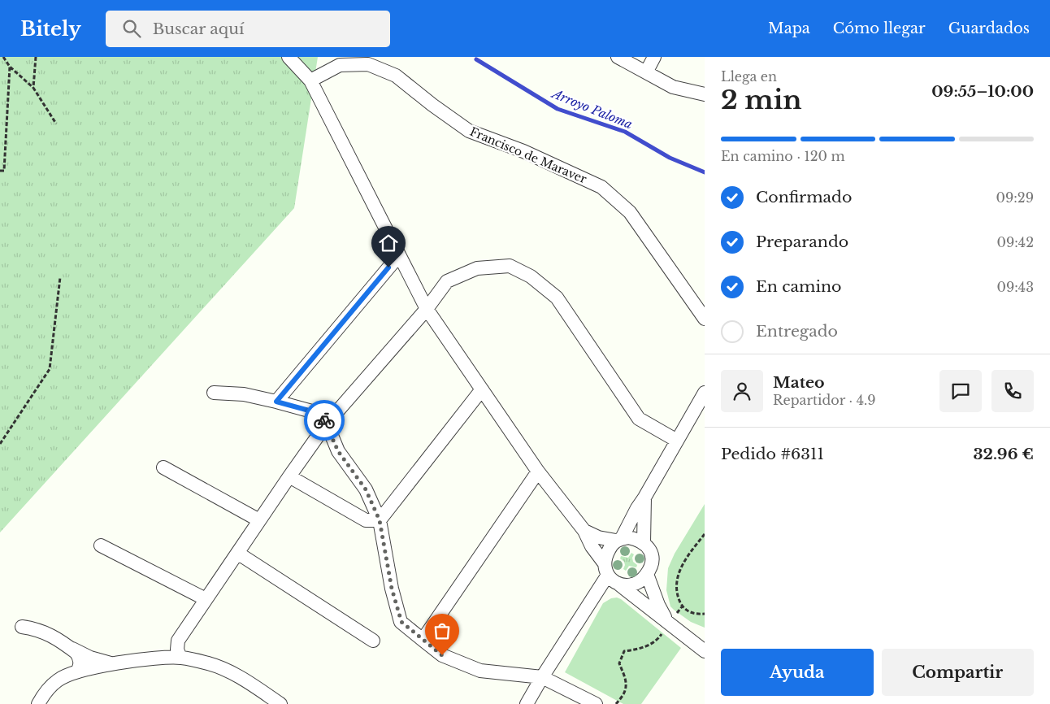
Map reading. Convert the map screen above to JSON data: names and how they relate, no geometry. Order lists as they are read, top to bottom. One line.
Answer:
{"streets":{"street":["Francisco de Maraver"]},"water":["Arroyo Paloma"],"page":{"header":"Bitely","search":"Buscar aquí","nav":["Mapa","Cómo llegar","Guardados"],"heading":["2 min","Llega en","09:55–10:00"],"panel":["Mateo","Repartidor · 4.9","Pedido #6311","32.96 €"],"bar":"En camino · 120 m","list":[["Confirmado","09:29"],["Preparando","09:42"],["En camino","09:43"],"Entregado"],"buttons":["Ayuda","Compartir"]}}
